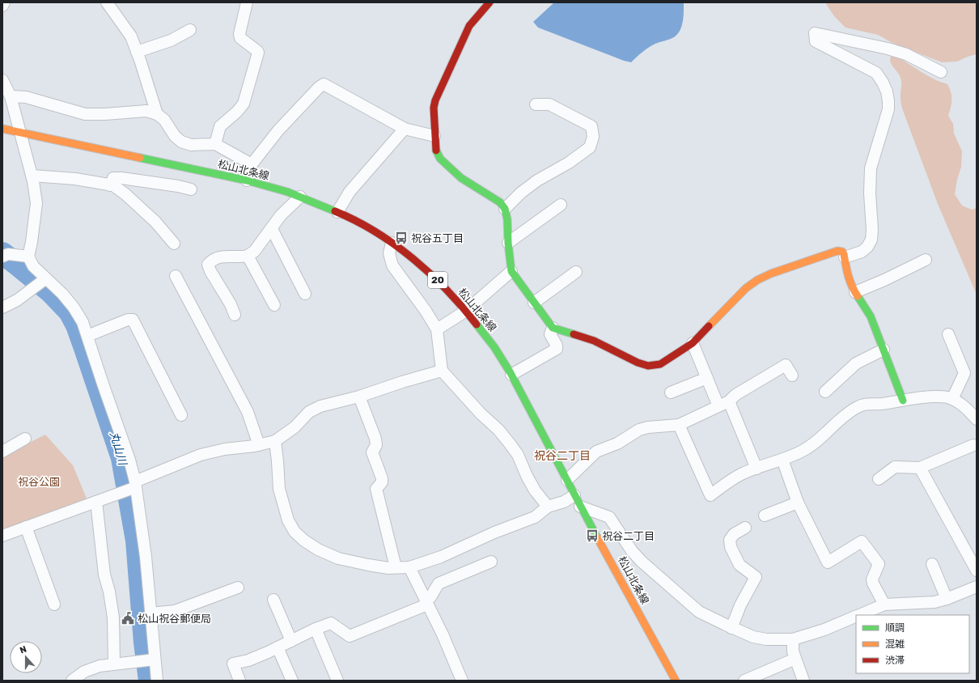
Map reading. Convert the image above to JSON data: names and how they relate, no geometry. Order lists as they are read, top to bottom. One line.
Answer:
{"streets":{"main road":["松山北条線","20"]},"districts":["祝谷二丁目"],"water":["丸山川"],"parks":["祝谷公園"],"places":{"bus stop":["祝谷五丁目","祝谷二丁目"],"public building":["松山祝谷郵便局"]},"legend":["順調","混雑","渋滞"],"north":"top"}
